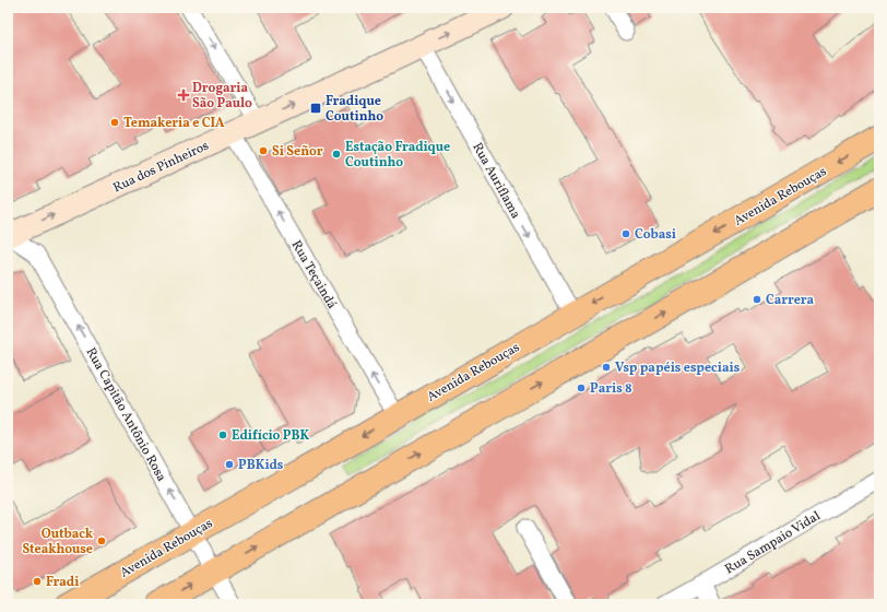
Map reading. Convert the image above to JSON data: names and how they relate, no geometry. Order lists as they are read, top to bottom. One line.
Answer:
{"streets":{"main road":["Rua dos Pinheiros","Avenida Rebouças"],"street":["Rua Auriflama","Rua Teçaindá","Rua Capitão Antônio Rosa","Rua Sampaio Vidal"]},"crossings":[["Rua dos Pinheiros","Rua Auriflama"],["Rua dos Pinheiros","Rua Teçaindá"],["Rua dos Pinheiros","Rua Capitão Antônio Rosa"],["Rua Auriflama","Avenida Rebouças"],["Avenida Rebouças","Rua Teçaindá"],["Avenida Rebouças","Rua Capitão Antônio Rosa"]],"one_way":["Rua dos Pinheiros","Rua Auriflama","Rua Teçaindá","Rua Capitão Antônio Rosa"],"places":{"health":["Drogaria São Paulo"],"transit":["Fradique Coutinho"],"other":["Temakeria e CIA","Si Señor","Estação Fradique Coutinho","Cobasi","Carrera","Vsp papéis especiais","Paris 8","Edifício PBK","PBKids","Outback Steakhouse","Fradi"]}}
